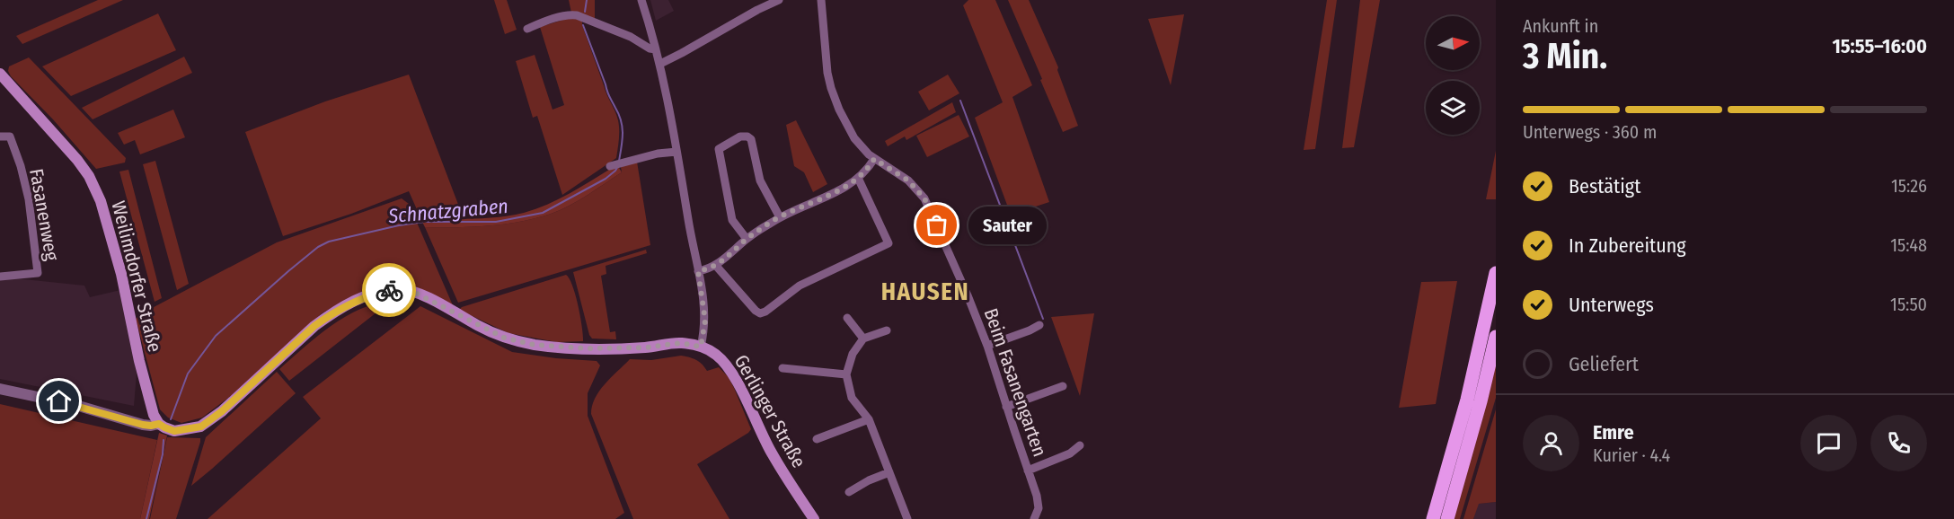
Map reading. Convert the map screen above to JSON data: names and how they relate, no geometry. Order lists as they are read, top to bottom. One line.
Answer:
{"streets":{"main road":["Weilimdorfer Straße","Gerlinger Straße"],"street":["Fasanenweg","Beim Fasanengarten"]},"crossings":[["Weilimdorfer Straße","Gerlinger Straße"]],"districts":["HAUSEN"],"water":["Schnatzgraben"],"places":["Sauter"],"north":"right","page":{"heading":["3 Min.","Ankunft in","15:55–16:00"],"panel":["Emre","Kurier · 4.4"],"bar":"Unterwegs · 360 m","list":[["Bestätigt","15:26"],["In Zubereitung","15:48"],["Unterwegs","15:50"],"Geliefert"],"bubble":"Sauter"}}
